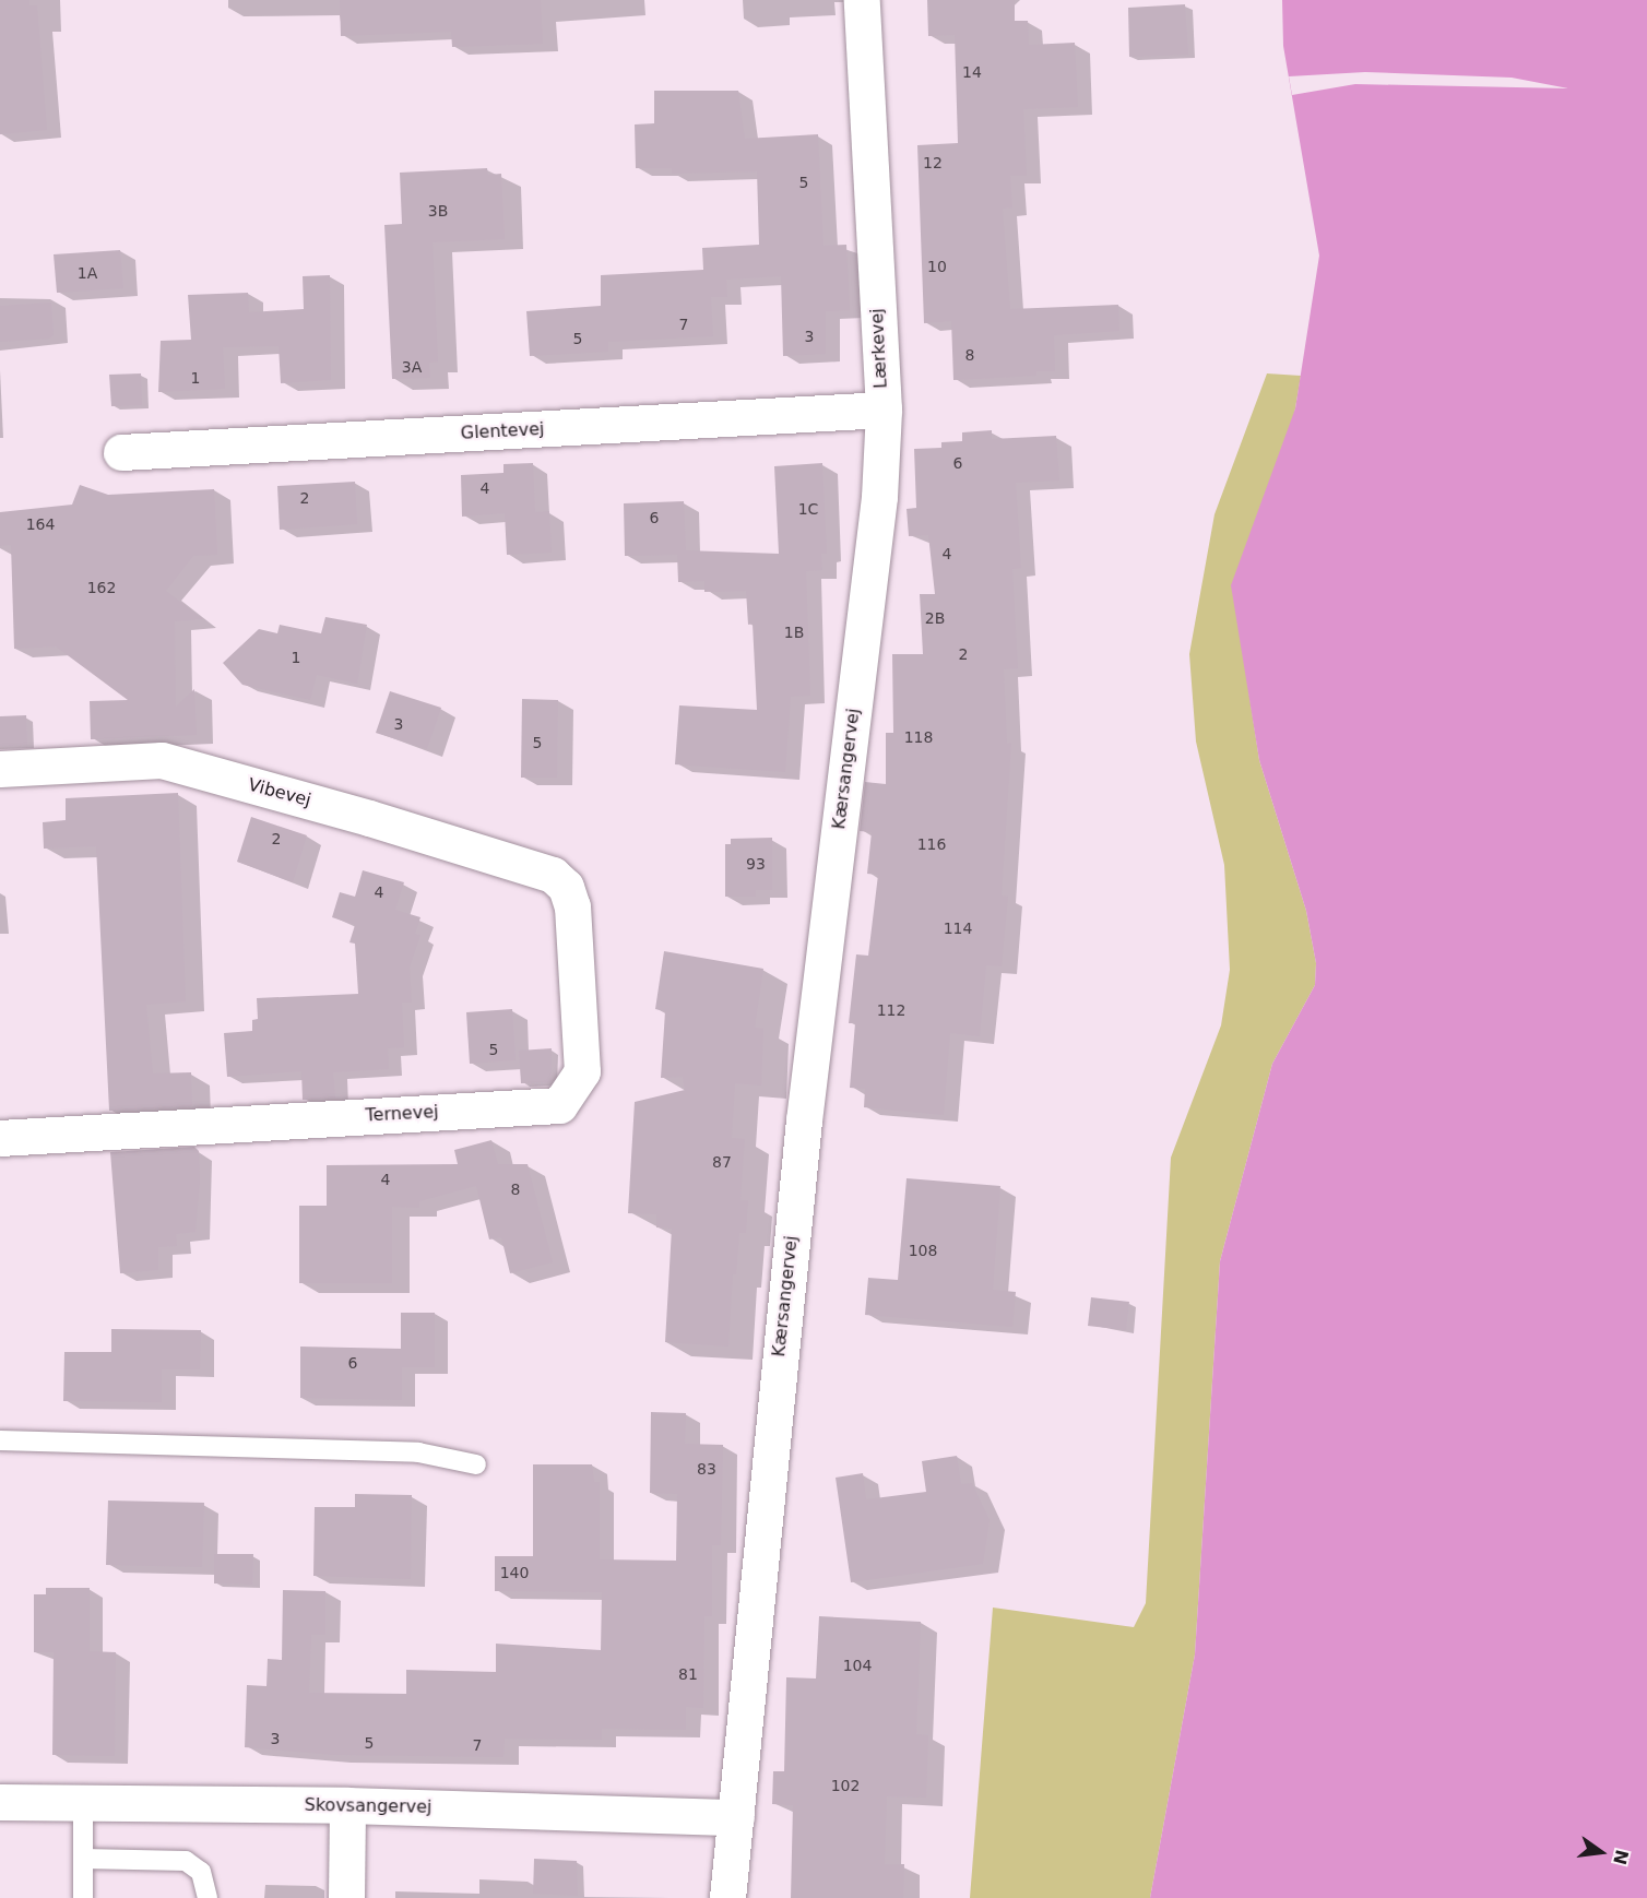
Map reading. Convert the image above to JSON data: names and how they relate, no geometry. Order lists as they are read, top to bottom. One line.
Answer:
{"streets":{"street":["Lærkevej","Glentevej","Kærsangervej","Vibevej","Ternevej","Skovsangervej"]},"crossings":[["Lærkevej","Glentevej"],["Lærkevej","Kærsangervej"],["Kærsangervej","Skovsangervej"],["Vibevej","Ternevej"]],"house_numbers":["14","12","5","3B","10","1A","7","3","5","8","3A","1","6","4","2","1C","6","164","4","162","2B","1B","2","1","3","118","5","2","116","93","4","114","112","5","87","4","8","108","6","83","140","104","81","3","5","7","102"],"north":"right"}
